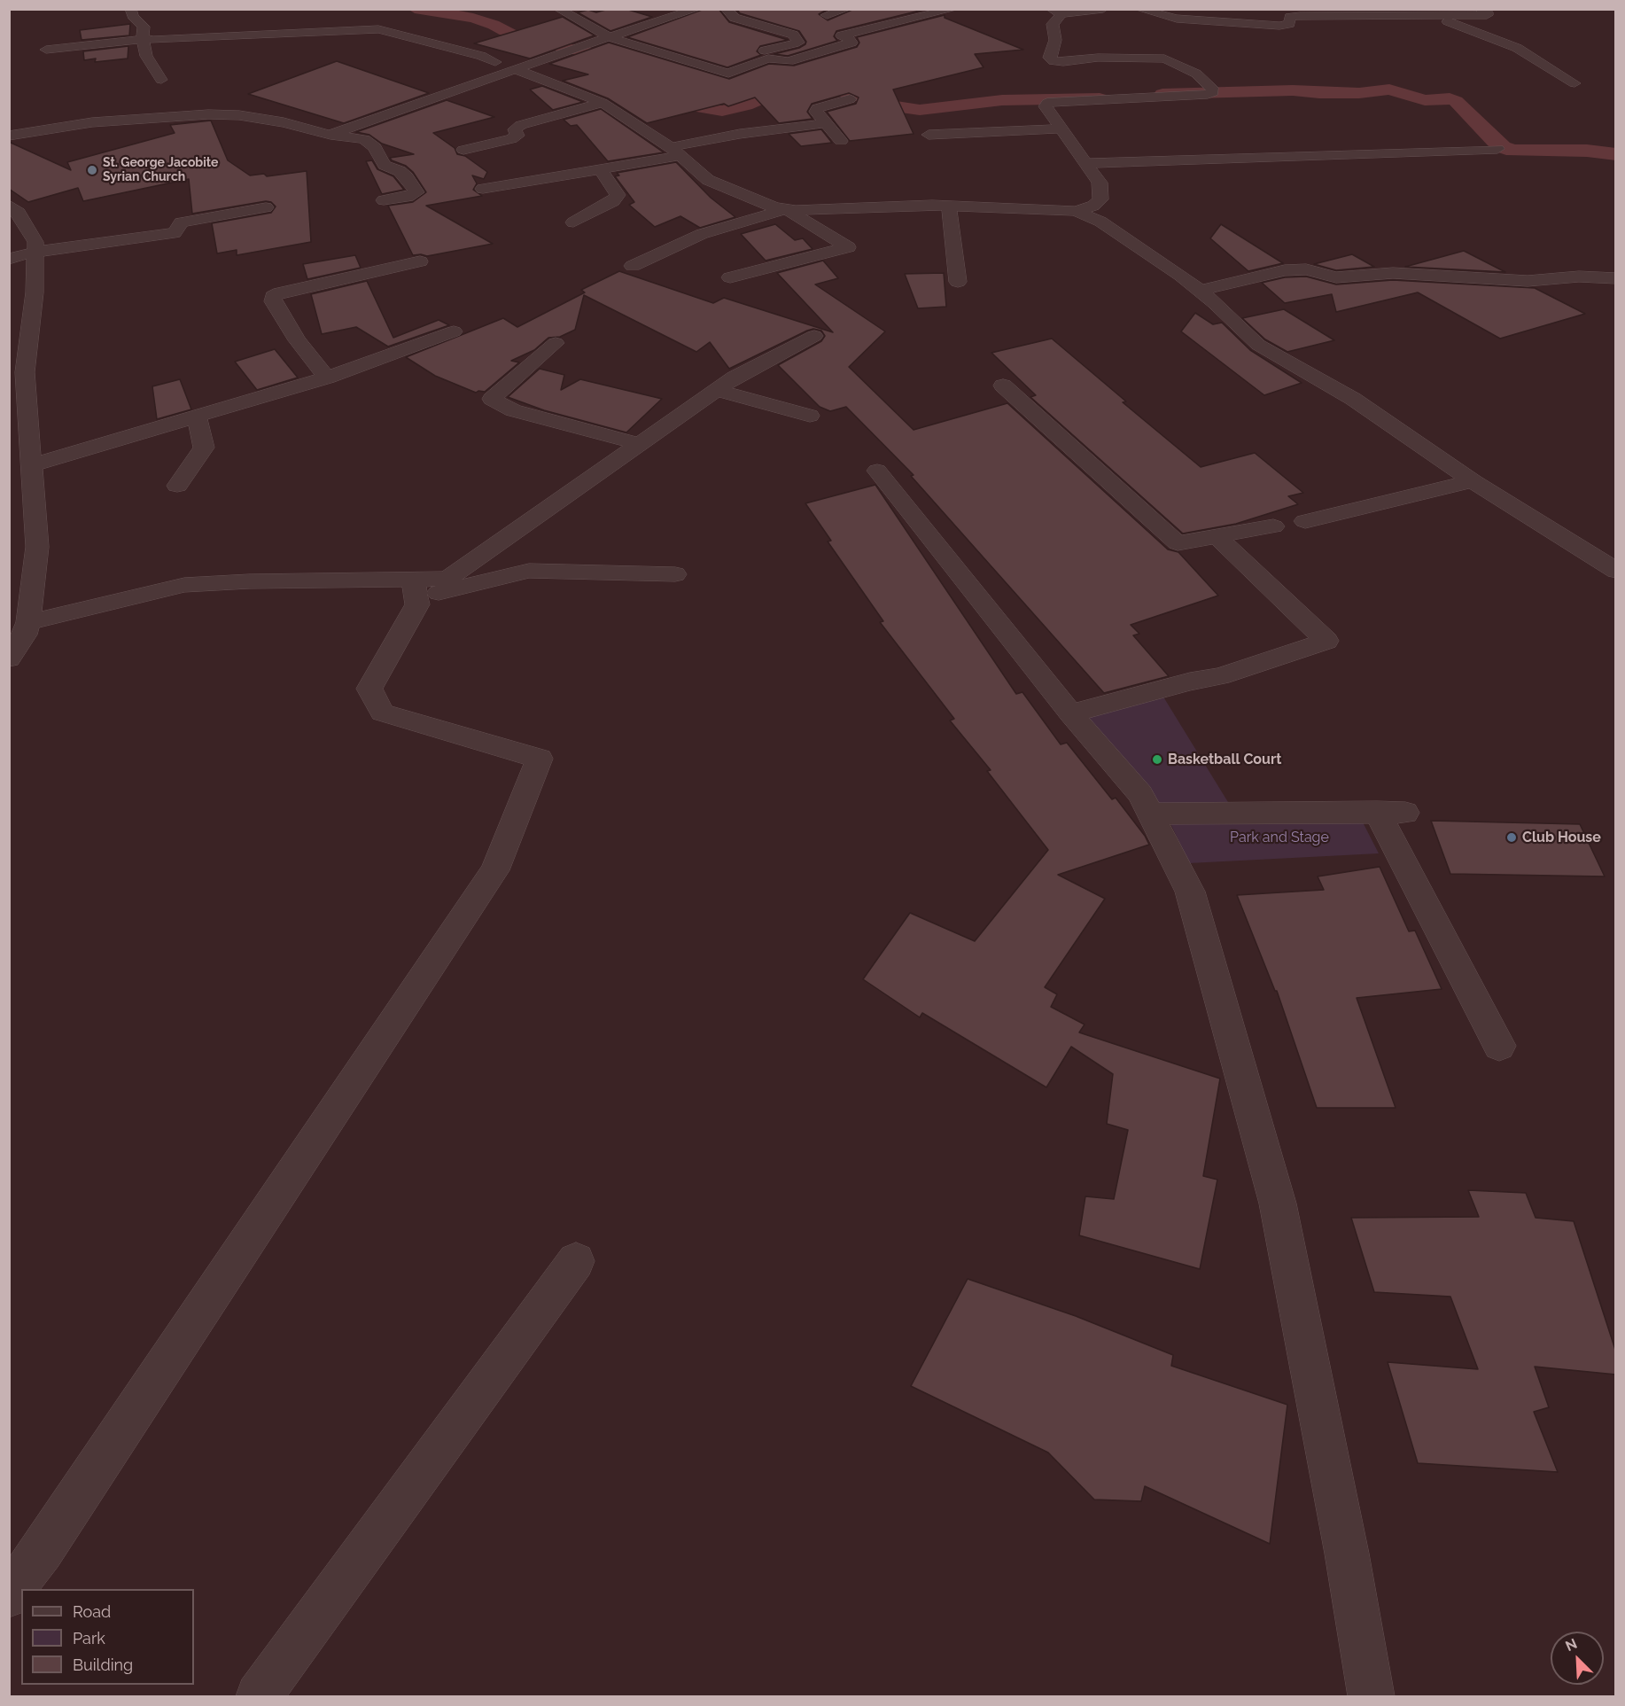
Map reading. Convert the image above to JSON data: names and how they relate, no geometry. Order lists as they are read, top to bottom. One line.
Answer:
{"parks":["Park and Stage"],"places":["St. George Jacobite Syrian Church","Basketball Court","Club House"],"legend":["Road","Park","Building"],"north":"top left"}
